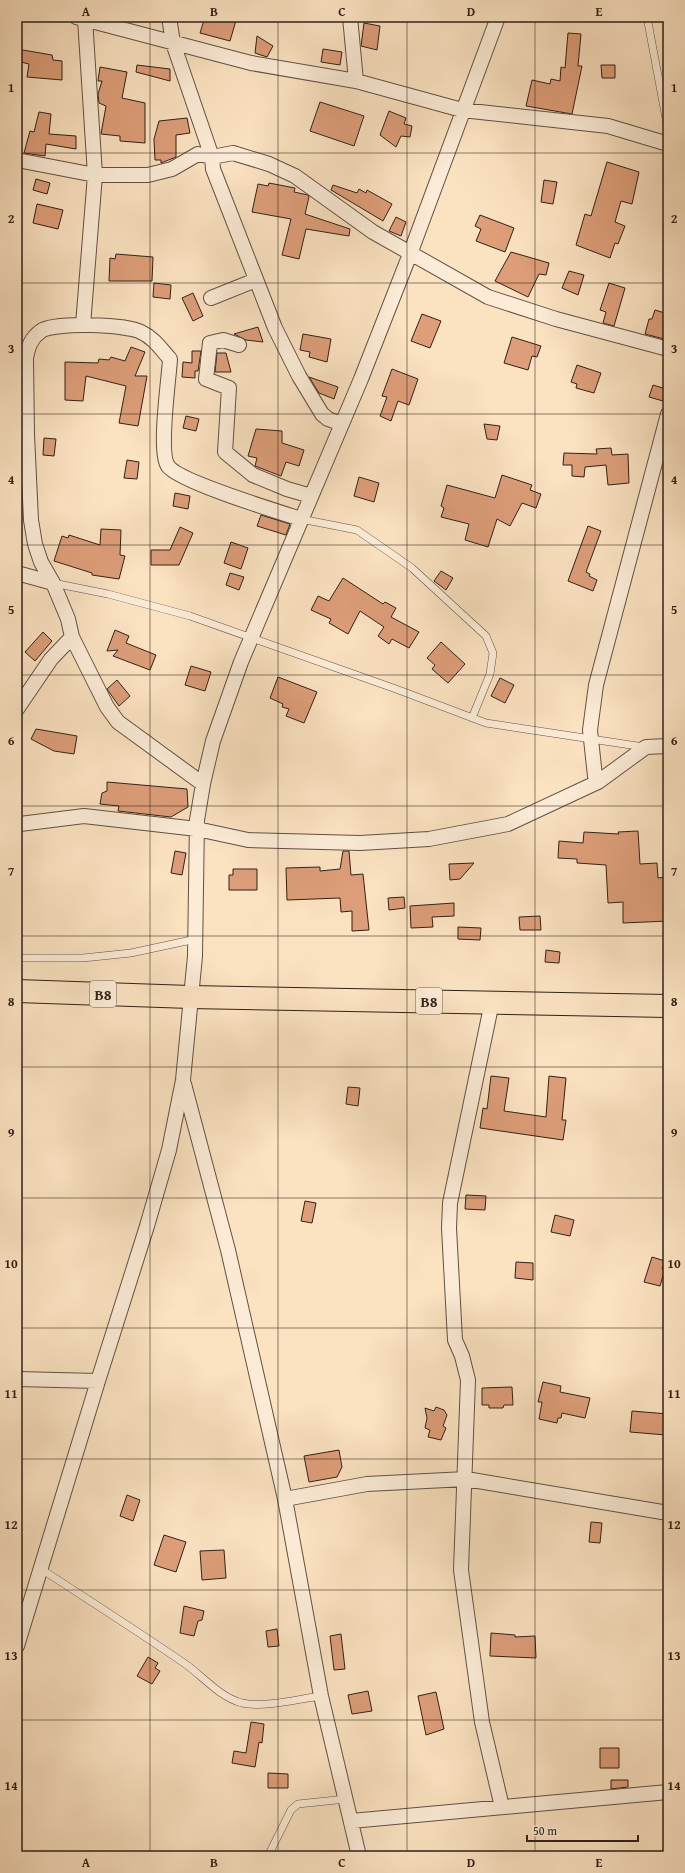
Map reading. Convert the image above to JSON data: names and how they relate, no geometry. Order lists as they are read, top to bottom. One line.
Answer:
{"streets":{"highway":["B8"]},"scale_bar":"50 m","grid":{"columns":["A","B","C","D","E"],"rows":["1","2","3","4","5","6","7","8","9","10","11","12","13","14"]}}
